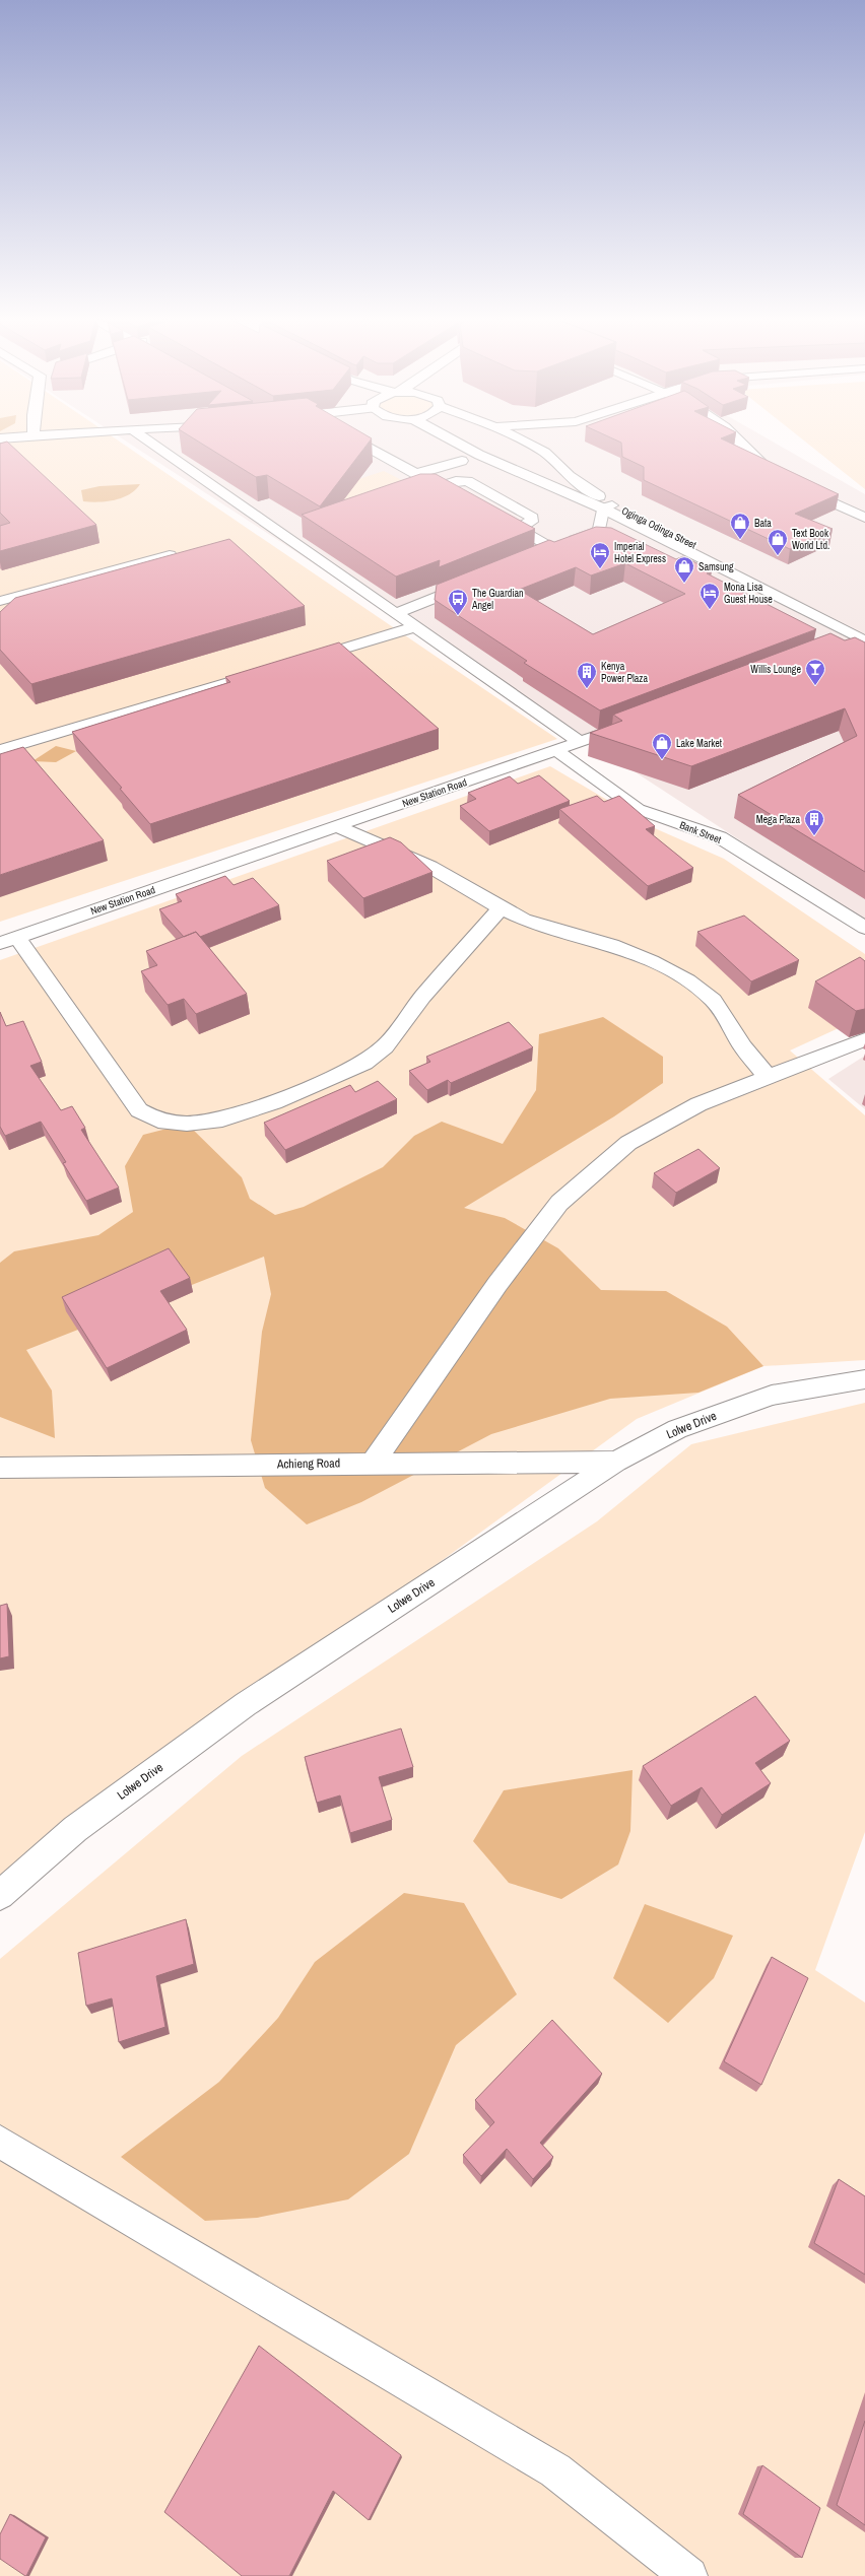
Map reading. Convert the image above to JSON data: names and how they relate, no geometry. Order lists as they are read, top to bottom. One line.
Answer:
{"streets":{"street":["Oginga Odinga Street","New Station Road","Bank Street","Lolwe Drive","Achieng Road"]},"crossings":[["New Station Road","Bank Street"],["Lolwe Drive","Achieng Road"]],"places":{"shop":["Bata","Text Book World Ltd.","Samsung","Lake Market"],"hotel":["Imperial Hotel Express","Mona Lisa Guest House"],"bus stop":["The Guardian Angel"],"bar":["Willis Lounge"],"building":["Kenya Power Plaza","Mega Plaza"]}}
